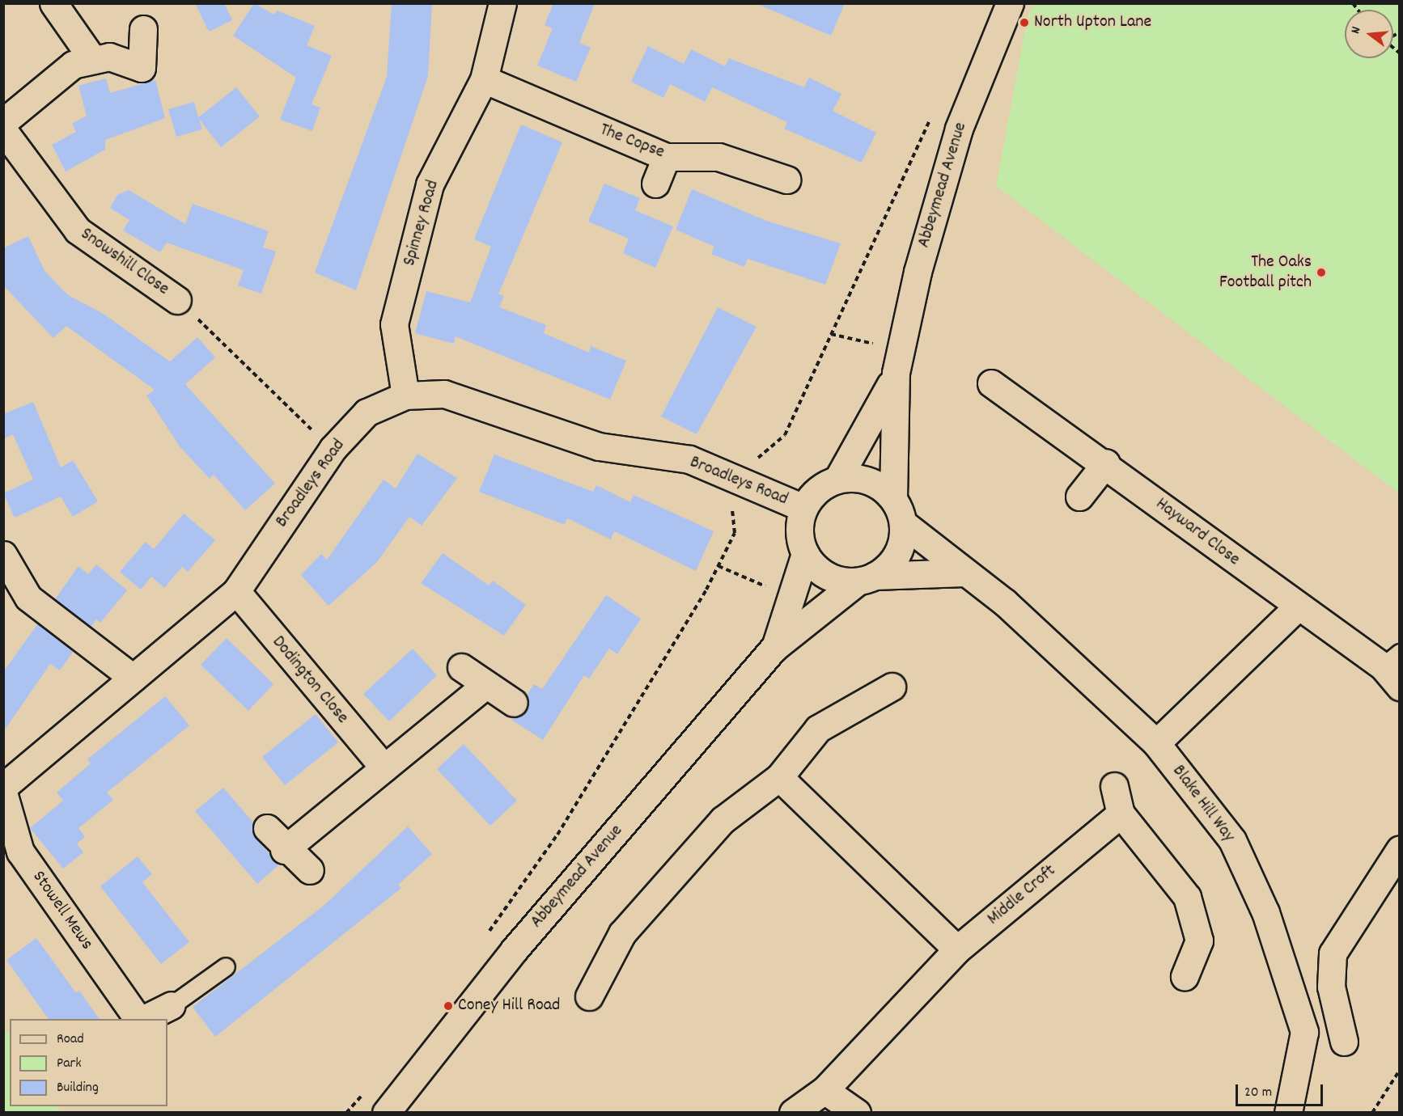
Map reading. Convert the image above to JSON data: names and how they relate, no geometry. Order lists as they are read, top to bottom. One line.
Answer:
{"streets":{"street":["The Copse","Abbeymead Avenue","Spinney Road","Snowshill Close","Broadleys Road","Hayward Close","Dodington Close","Blake Hill Way","Middle Croft","Stowell Mews"]},"crossings":[["The Copse","Spinney Road"],["Abbeymead Avenue","Broadleys Road"],["Abbeymead Avenue","Blake Hill Way"],["Spinney Road","Broadleys Road"],["Broadleys Road","Dodington Close"],["Broadleys Road","Blake Hill Way"]],"places":["North Upton Lane","The Oaks Football pitch","Coney Hill Road"],"legend":["Road","Park","Building"],"scale_bar":"20 m","north":"left"}
